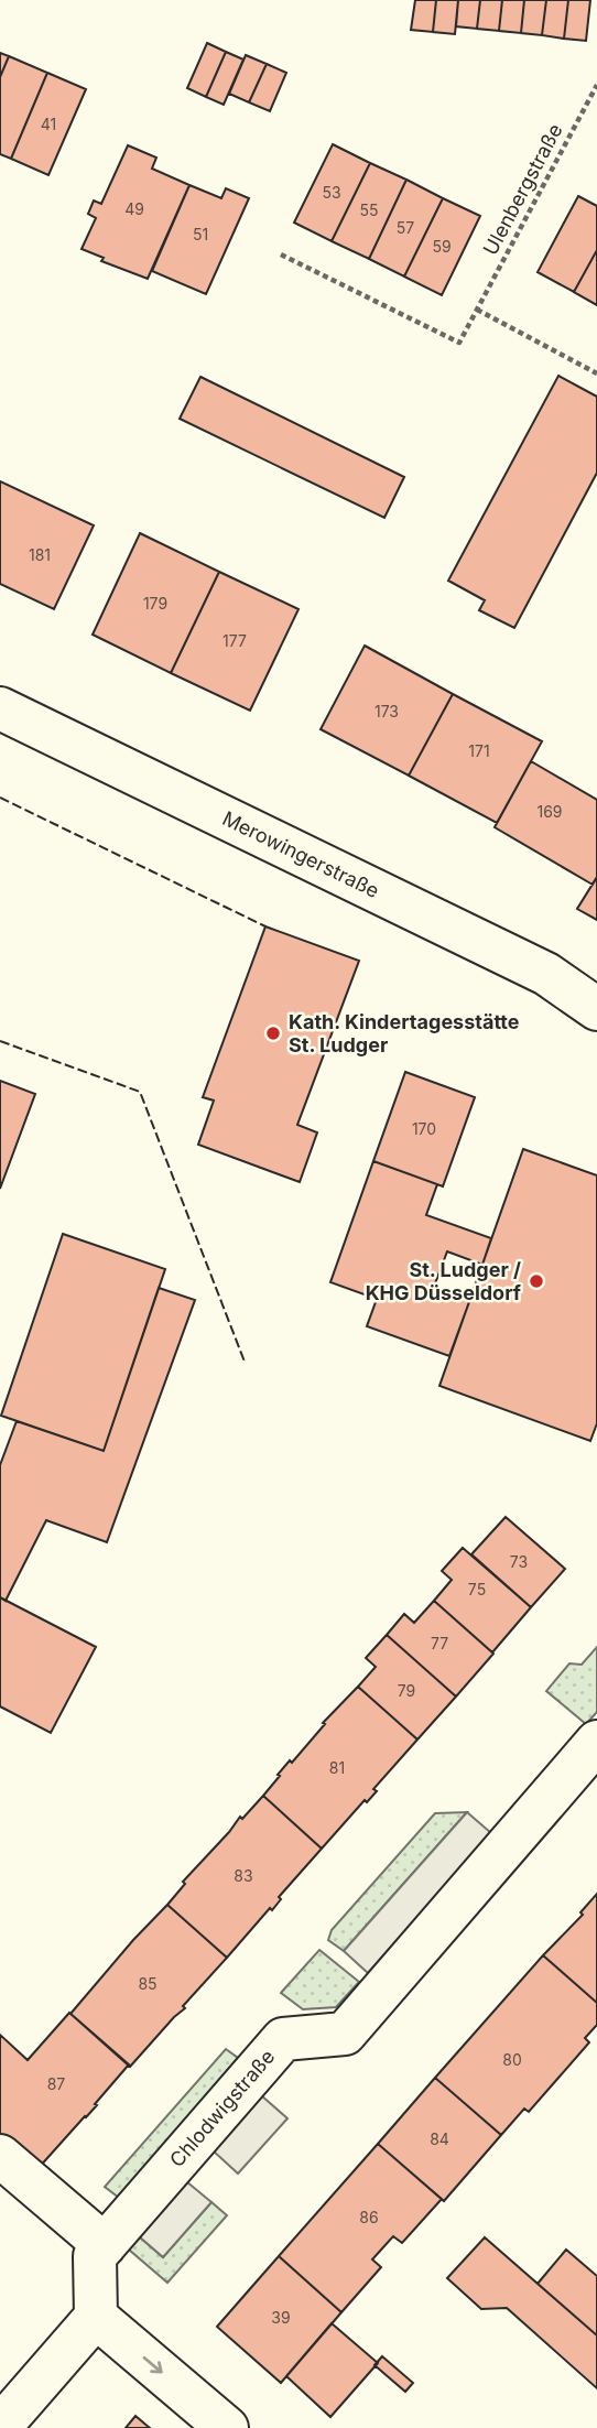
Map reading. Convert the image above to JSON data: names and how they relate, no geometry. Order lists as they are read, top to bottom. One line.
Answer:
{"streets":{"street":["Merowingerstraße","Chlodwigstraße"],"path":["Ulenbergstraße"]},"places":["Kath. Kindertagesstätte St. Ludger","St. Ludger / KHG Düsseldorf"],"house_numbers":["41","53","49","55","57","51","59","181","179","177","173","171","169","170","73","75","77","79","81","83","85","80","87","84","86","39"]}
